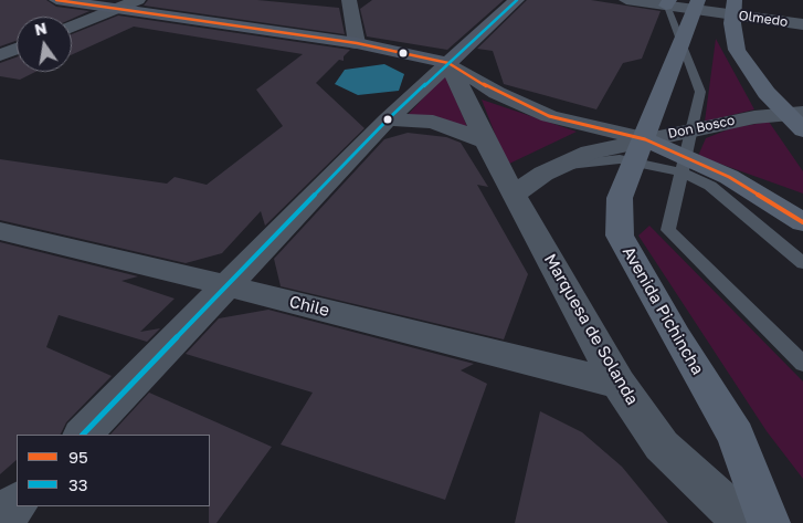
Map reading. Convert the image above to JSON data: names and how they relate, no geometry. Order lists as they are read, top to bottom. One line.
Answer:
{"streets":{"main road":["Avenida Pichincha"],"street":["Olmedo","Don Bosco","Chile","Marquesa de Solanda"]},"crossings":[["Don Bosco","Marquesa de Solanda"],["Chile","Marquesa de Solanda"]],"lines":["transit line 95","transit line 33"],"legend":["95","33"],"north":"top"}
